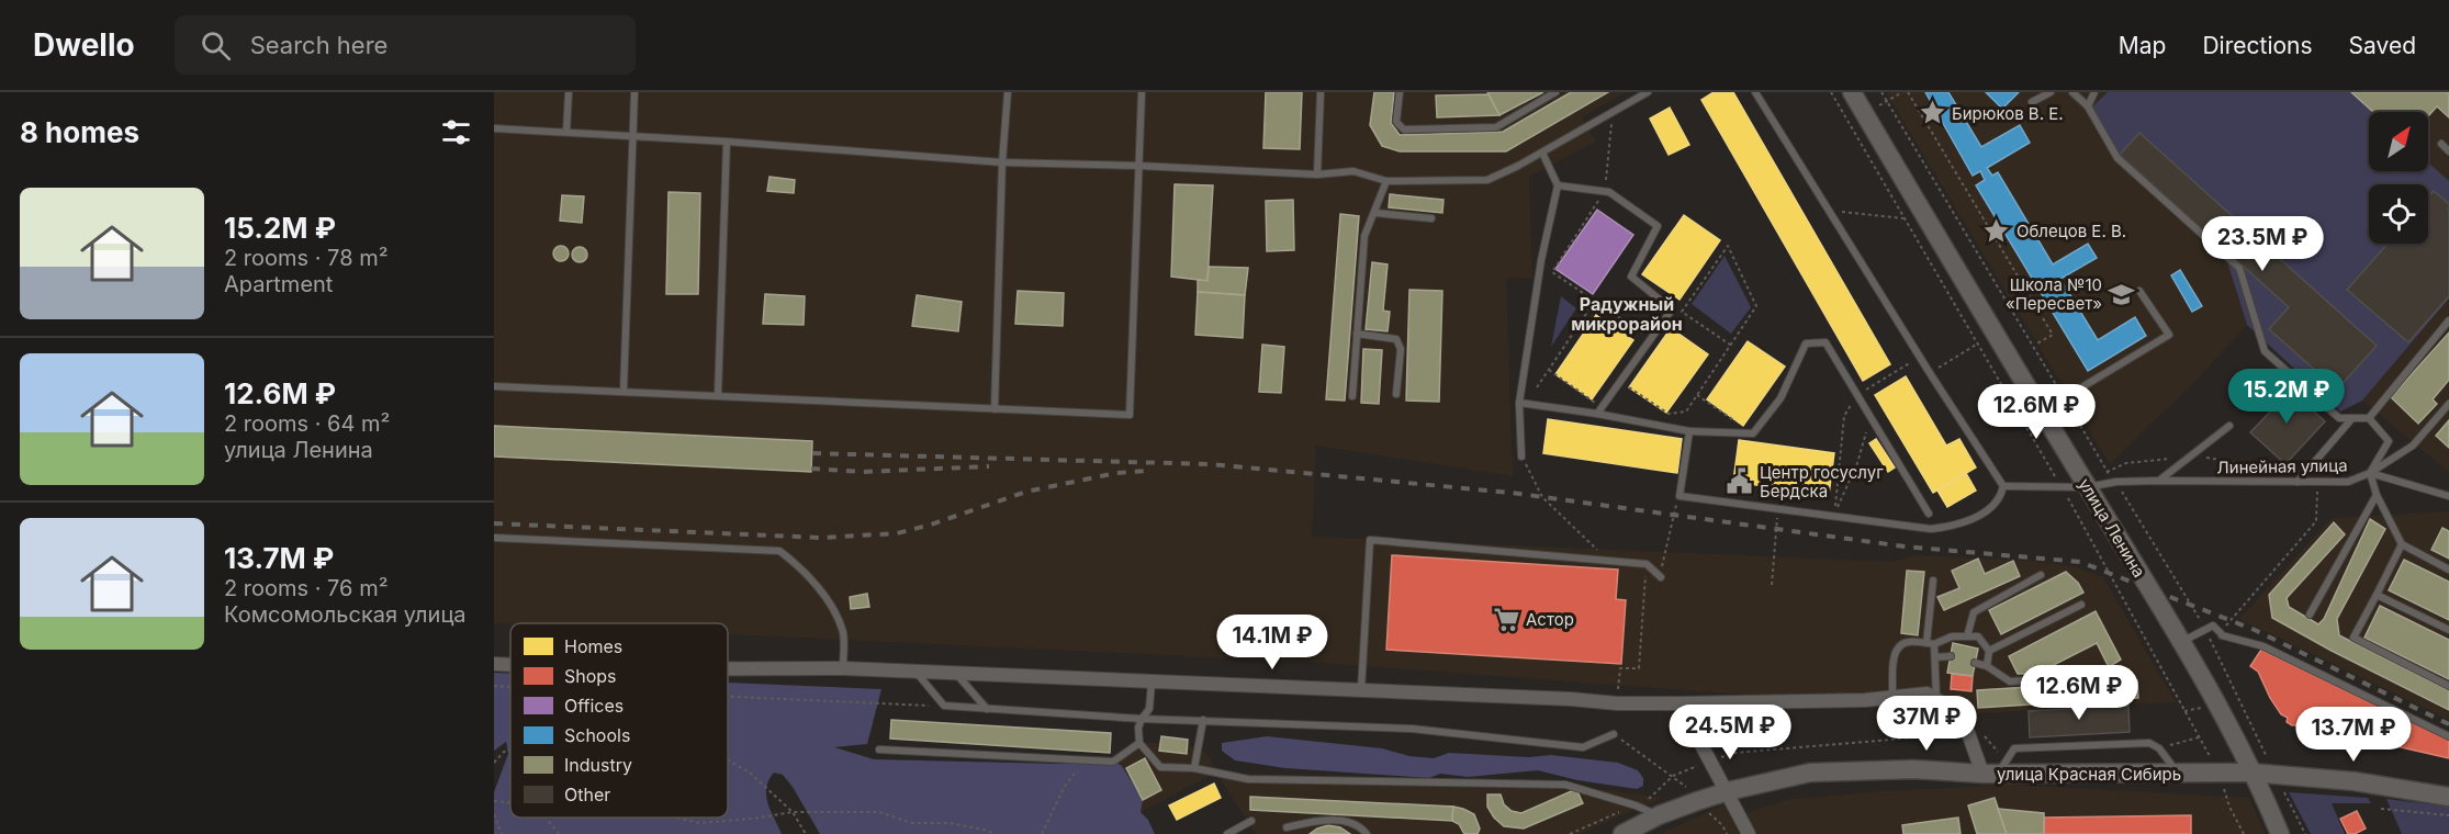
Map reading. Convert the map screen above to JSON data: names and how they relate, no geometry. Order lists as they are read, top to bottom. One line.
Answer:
{"streets":{"street":["улица Ленина","улица Красная Сибирь"],"lane":["Линейная улица"]},"crossings":[["Линейная улица","улица Ленина"],["улица Ленина","улица Красная Сибирь"]],"districts":["Радужный микрорайон"],"places":{"place":["Бирюков В. Е.","Облецов Е. В."],"school or university":["Школа №10 «Пересвет»"],"public building":["Центр госуслуг Бердска"],"supermarket":["Астор"]},"legend":["Homes","Shops","Offices","Schools","Industry","Other"],"north":"top right","page":{"header":"Dwello","search":"Search here","nav":["Map","Directions","Saved"],"heading":"8 homes","list":[{"name":"15.2M ₽","note":"2 rooms · 78 m² · Apartment"},{"name":"12.6M ₽","note":"2 rooms · 64 m² · улица Ленина"},{"name":"13.7M ₽","note":"2 rooms · 76 m² · Комсомольская улица"}],"price":["23.5M ₽","15.2M ₽","12.6M ₽","14.1M ₽","12.6M ₽","37M ₽","24.5M ₽","13.7M ₽"]}}
